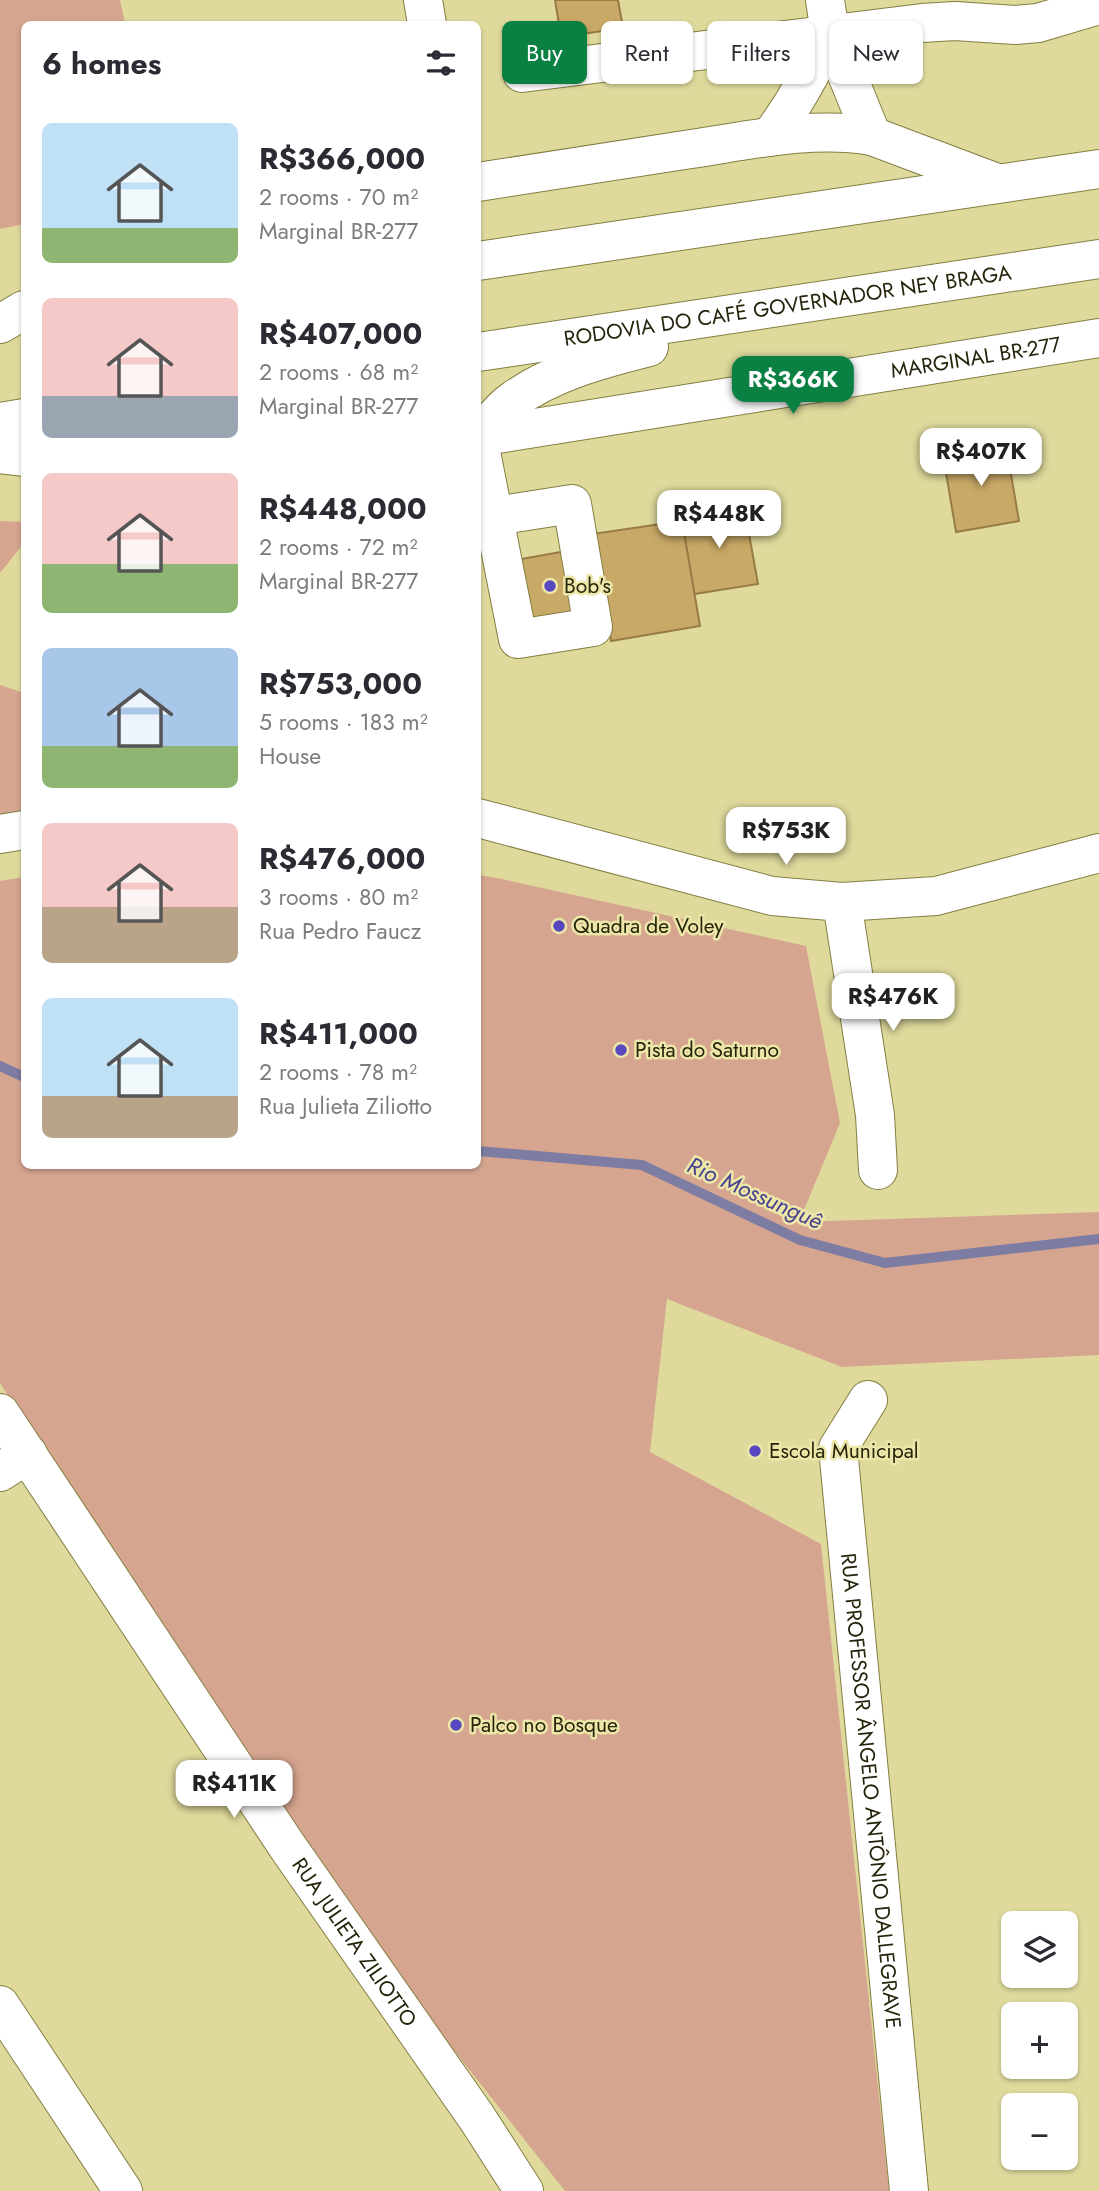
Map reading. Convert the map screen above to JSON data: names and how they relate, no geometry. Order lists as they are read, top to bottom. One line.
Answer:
{"streets":{"main road":["RODOVIA DO CAFÉ GOVERNADOR NEY BRAGA","MARGINAL BR-277","RUA PROFESSOR ÂNGELO ANTÔNIO DALLEGRAVE","RUA JULIETA ZILIOTTO"]},"water":["Rio Mossunguê"],"places":["Bob's","Quadra de Voley","Pista do Saturno","Escola Municipal","Palco no Bosque"],"page":{"chip":["Buy","Rent","Filters","New"],"heading":"6 homes","list":[{"name":"R$366,000","note":"2 rooms · 70 m² · Marginal BR-277"},{"name":"R$407,000","note":"2 rooms · 68 m² · Marginal BR-277"},{"name":"R$448,000","note":"2 rooms · 72 m² · Marginal BR-277"},{"name":"R$753,000","note":"5 rooms · 183 m² · House"},{"name":"R$476,000","note":"3 rooms · 80 m² · Rua Pedro Faucz"},{"name":"R$411,000","note":"2 rooms · 78 m² · Rua Julieta Ziliotto"}],"price":["R$366K","R$407K","R$448K","R$753K","R$476K","R$411K"],"map_buttons":["+","−"]}}
